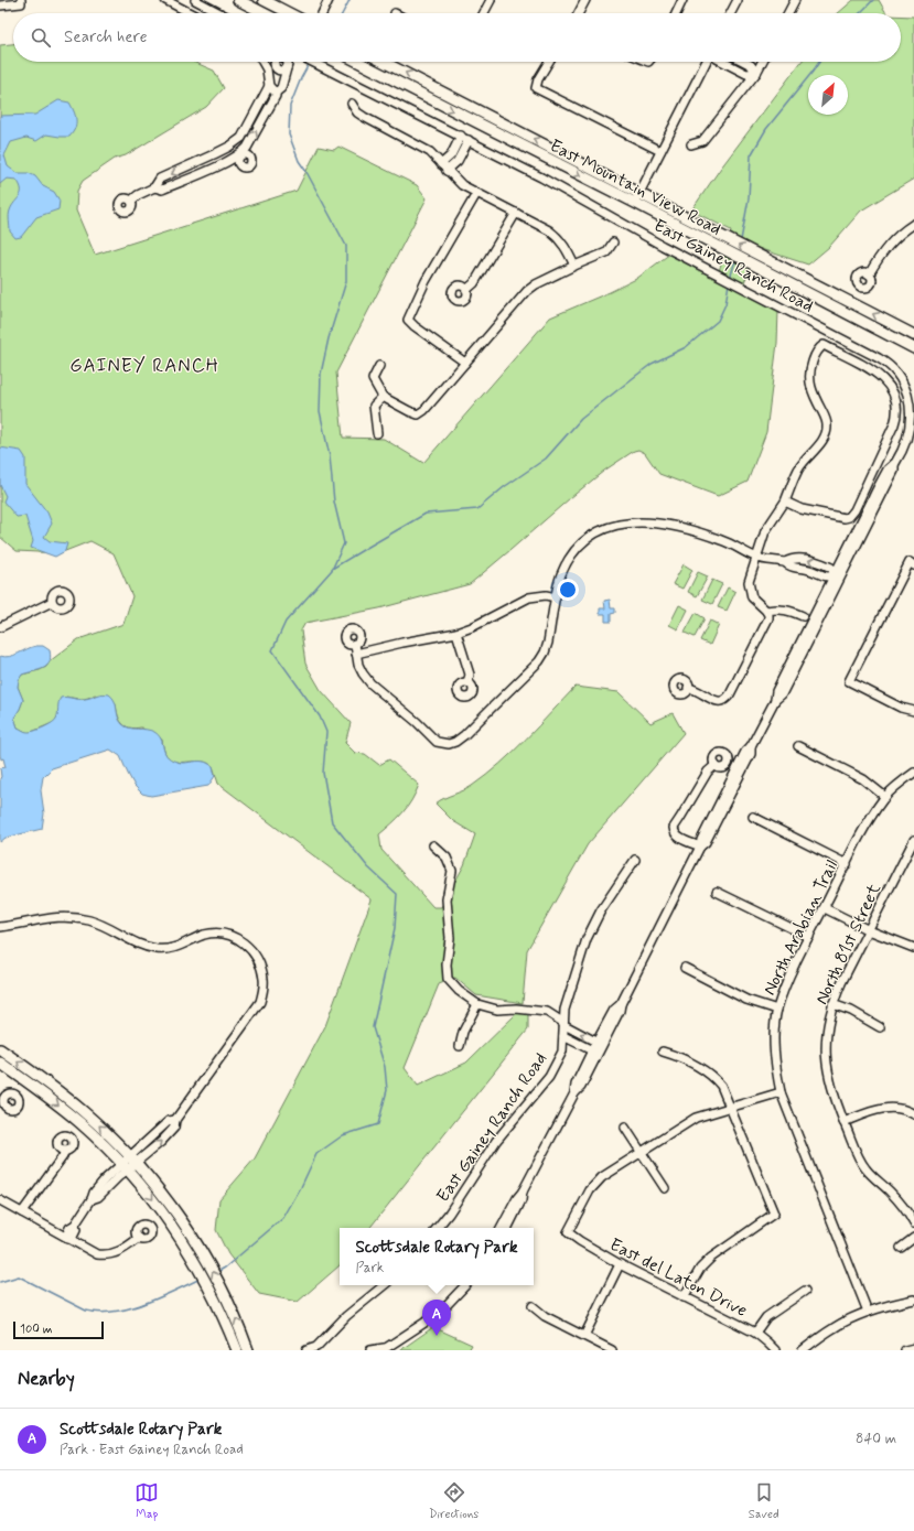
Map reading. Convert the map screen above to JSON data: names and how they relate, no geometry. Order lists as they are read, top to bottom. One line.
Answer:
{"streets":{"main road":["East Mountain View Road"],"street":["East Gainey Ranch Road","North Arabian Trail","North 81st Street","East del Laton Drive"]},"districts":["GAINEY RANCH"],"scale_bar":"100 m","north":"top right","page":{"search":"Search here","popup":["Scottsdale Rotary Park","Park"],"pins":"A","scale":"100 m","heading":"Nearby","list":[{"mark":"A","name":"Scottsdale Rotary Park","note":"Park · East Gainey Ranch Road","value":"840 m"}],"nav":["Map","Directions","Saved"]}}
